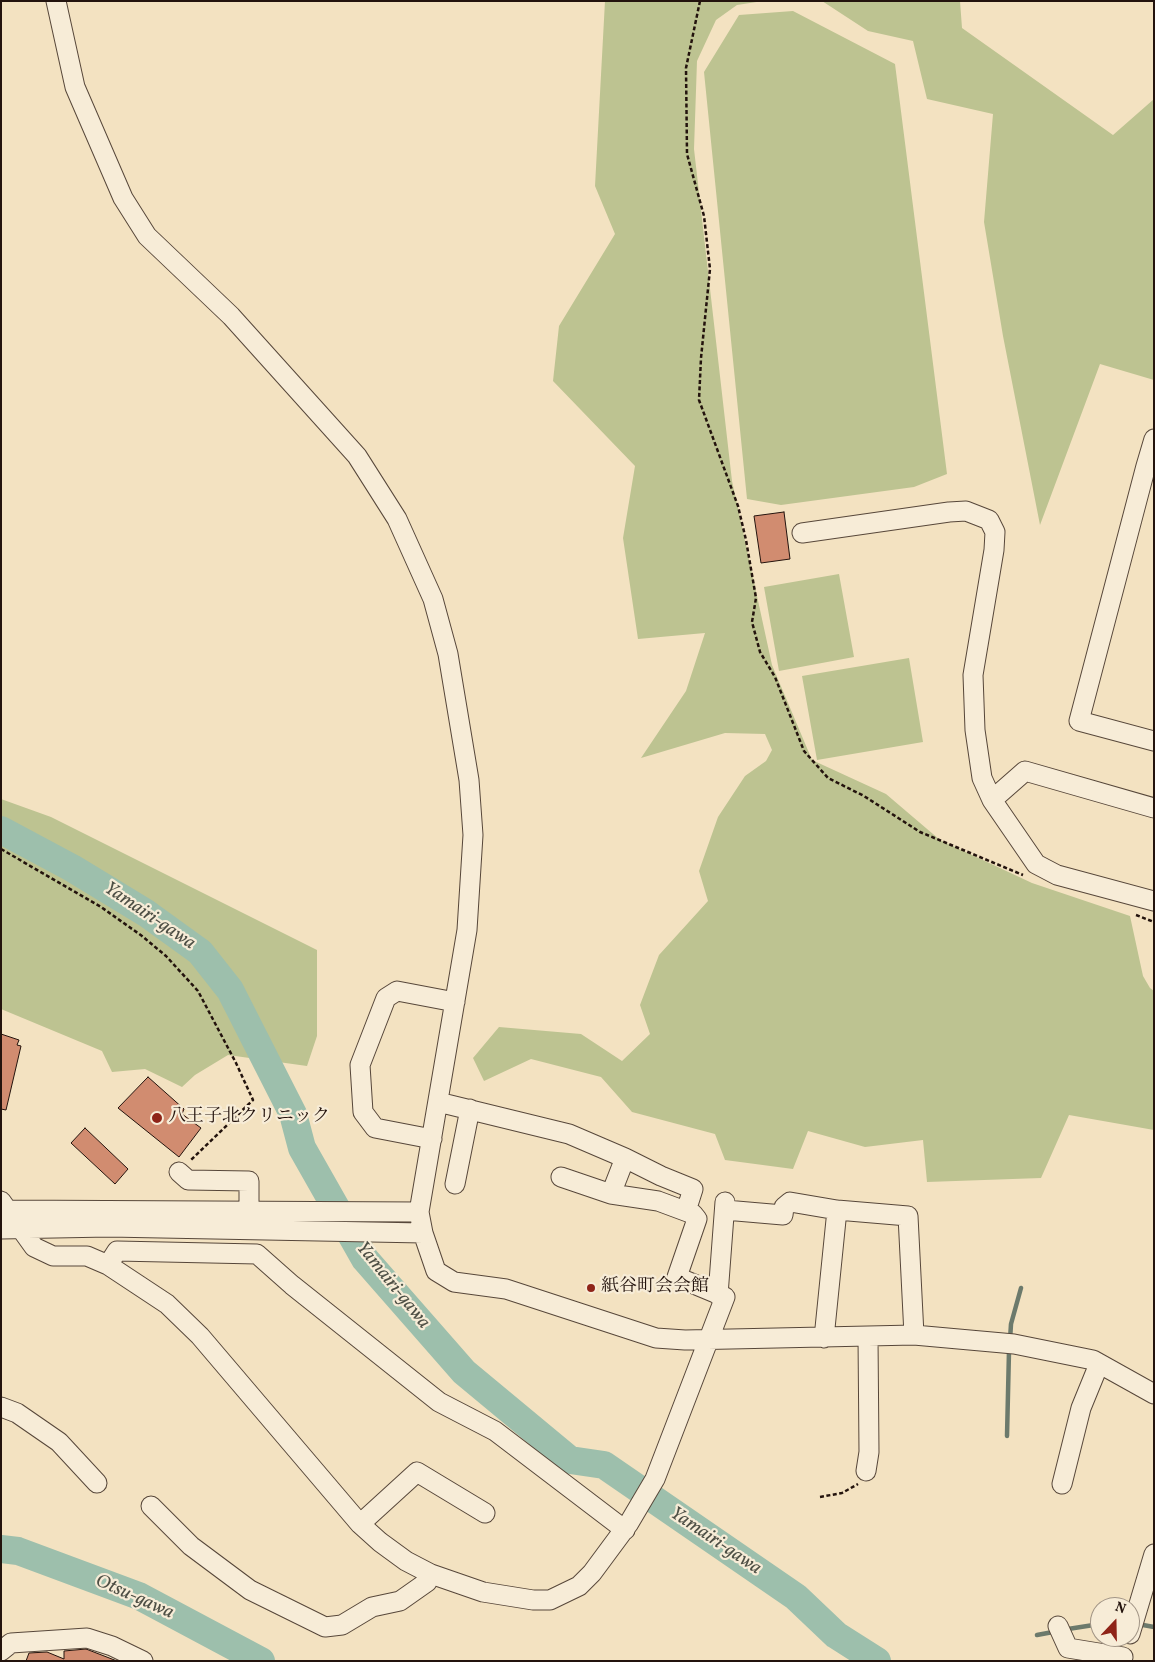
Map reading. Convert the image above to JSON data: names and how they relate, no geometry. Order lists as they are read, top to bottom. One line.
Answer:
{"water":["Yamairi-gawa","Otsu-gawa"],"places":["八王子北クリニック","紙谷町会会館"],"north":"top"}
